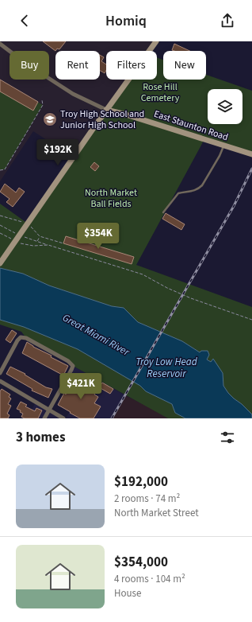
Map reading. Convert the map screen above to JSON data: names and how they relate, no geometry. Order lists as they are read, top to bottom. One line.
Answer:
{"streets":{"main road":["East Staunton Road"]},"water":["Great Miami River","Troy Low Head Reservoir"],"parks":["Rose Hill Cemetery","North Market Ball Fields"],"places":{"school or university":["Troy High School and Junior High School"]},"page":{"header":"Homiq","chip":["Buy","Rent","Filters","New"],"price":["$192K","$354K","$421K"],"heading":"3 homes","list":[{"name":"$192,000","note":"2 rooms · 74 m² · North Market Street"},{"name":"$354,000","note":"4 rooms · 104 m² · House"}]}}
